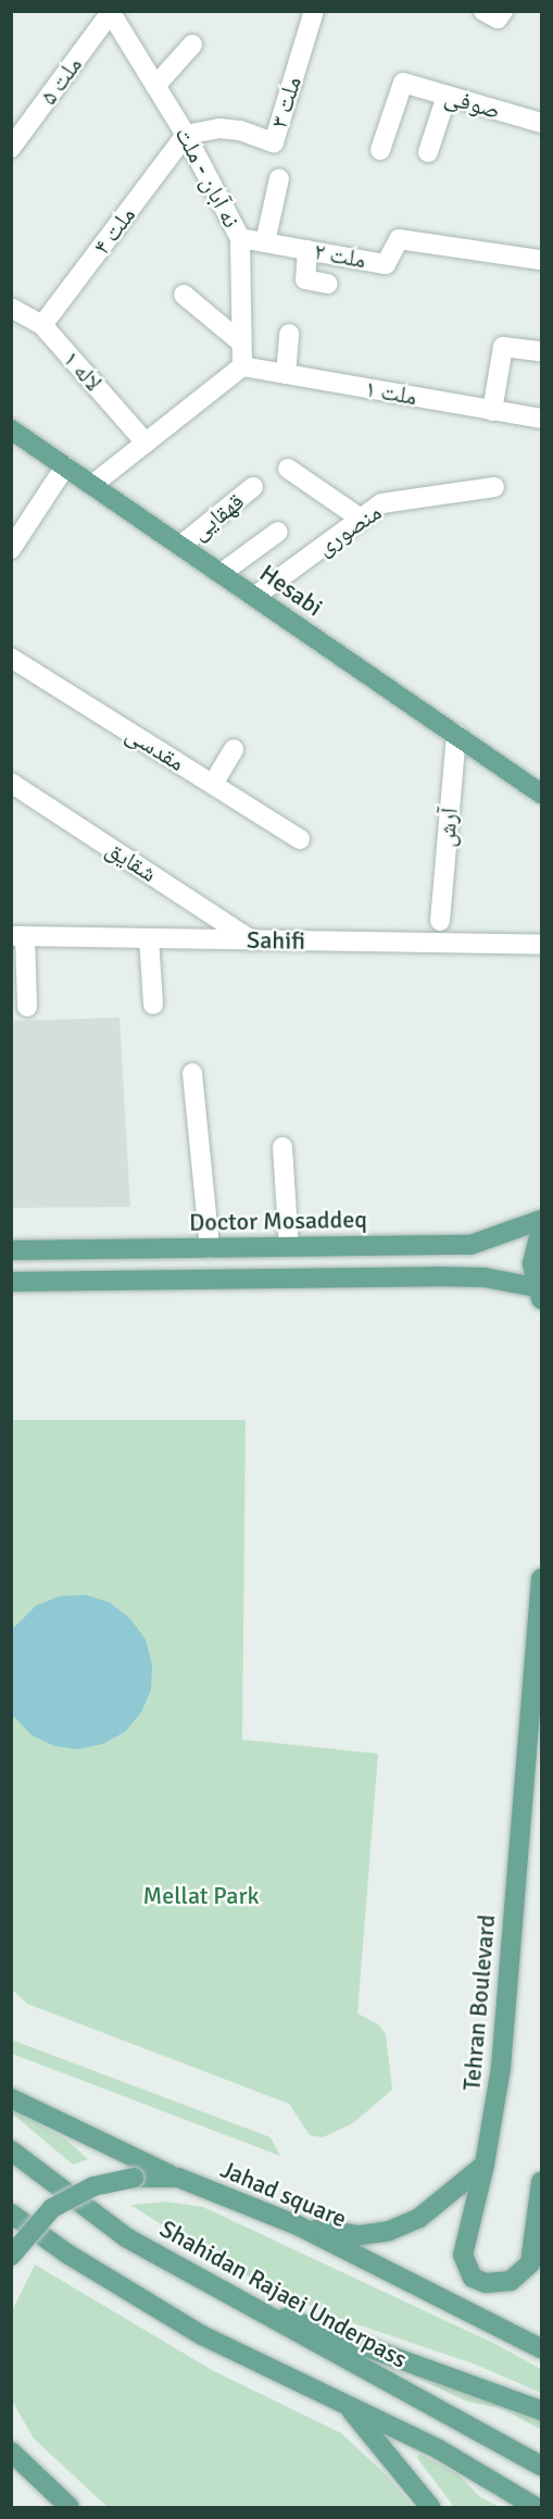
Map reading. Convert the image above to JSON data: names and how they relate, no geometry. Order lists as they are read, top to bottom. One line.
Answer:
{"streets":{"main road":["Hesabi","Doctor Mosaddeq","Tehran Boulevard","Jahad square","Shahidan Rajaei Underpass"],"street":["ملت ۵","ملت ۳","صوفی","نه آبان - ملت","ملت ۴","ملت ۲","لاله ۱","ملت ۱","قهقایی","منصوری","مقدسی","آرش","شقایق","Sahifi"]},"crossings":[["ملت ۵","نه آبان - ملت"],["ملت ۳","نه آبان - ملت"],["ملت ۳","ملت ۴"],["نه آبان - ملت","ملت ۴"],["نه آبان - ملت","ملت ۲"],["نه آبان - ملت","ملت ۱"],["ملت ۴","لاله ۱"],["قهقایی","Hesabi"],["منصوری","Hesabi"],["Hesabi","آرش"],["شقایق","Sahifi"]],"parks":["Mellat Park"]}
